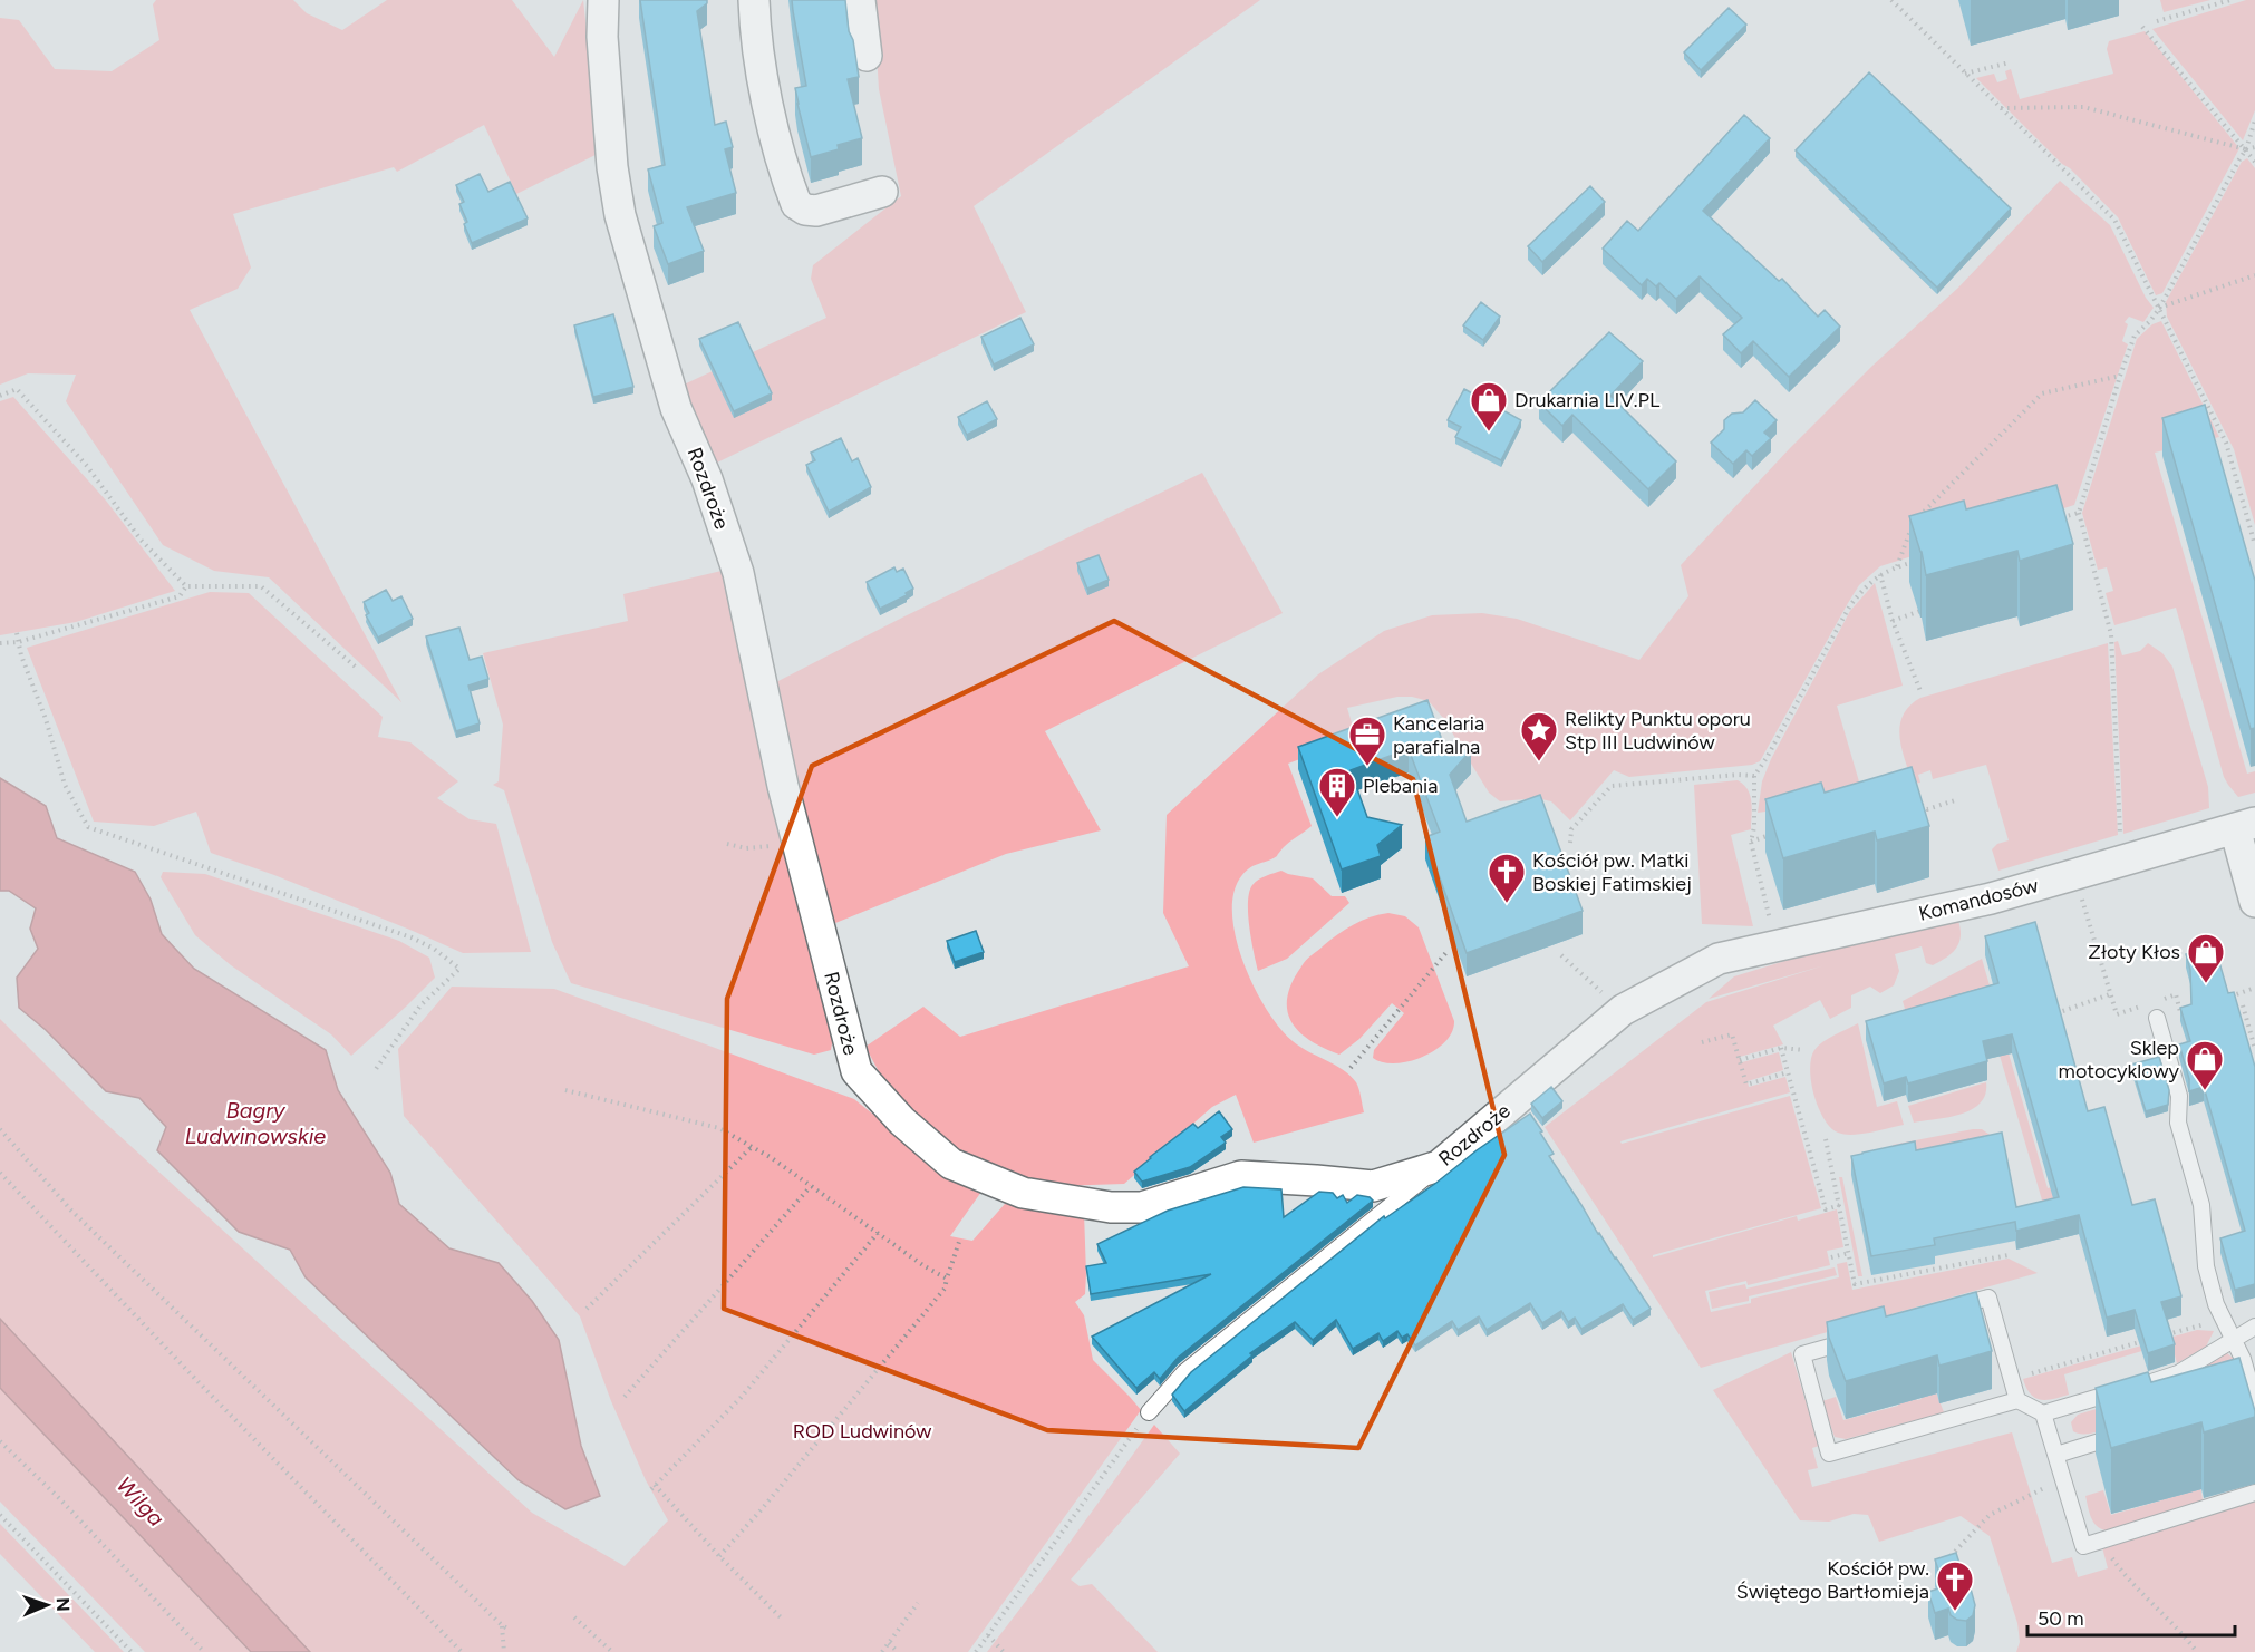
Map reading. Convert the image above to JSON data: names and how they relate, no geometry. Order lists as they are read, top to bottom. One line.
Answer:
{"streets":{"street":["Rozdroże","Komandosów"]},"crossings":[["Rozdroże","Komandosów"]],"water":["Bagry Ludwinowskie","Wilga"],"parks":["ROD Ludwinów"],"places":{"shop":["Drukarnia LIV.PL","Złoty Kłos","Sklep motocyklowy"],"place":["Relikty Punktu oporu Stp III Ludwinów"],"office":["Kancelaria parafialna"],"building":["Plebania"],"church":["Kościół pw. Matki Boskiej Fatimskiej","Kościół pw. Świętego Bartłomieja"]},"scale_bar":"50 m","north":"right"}
